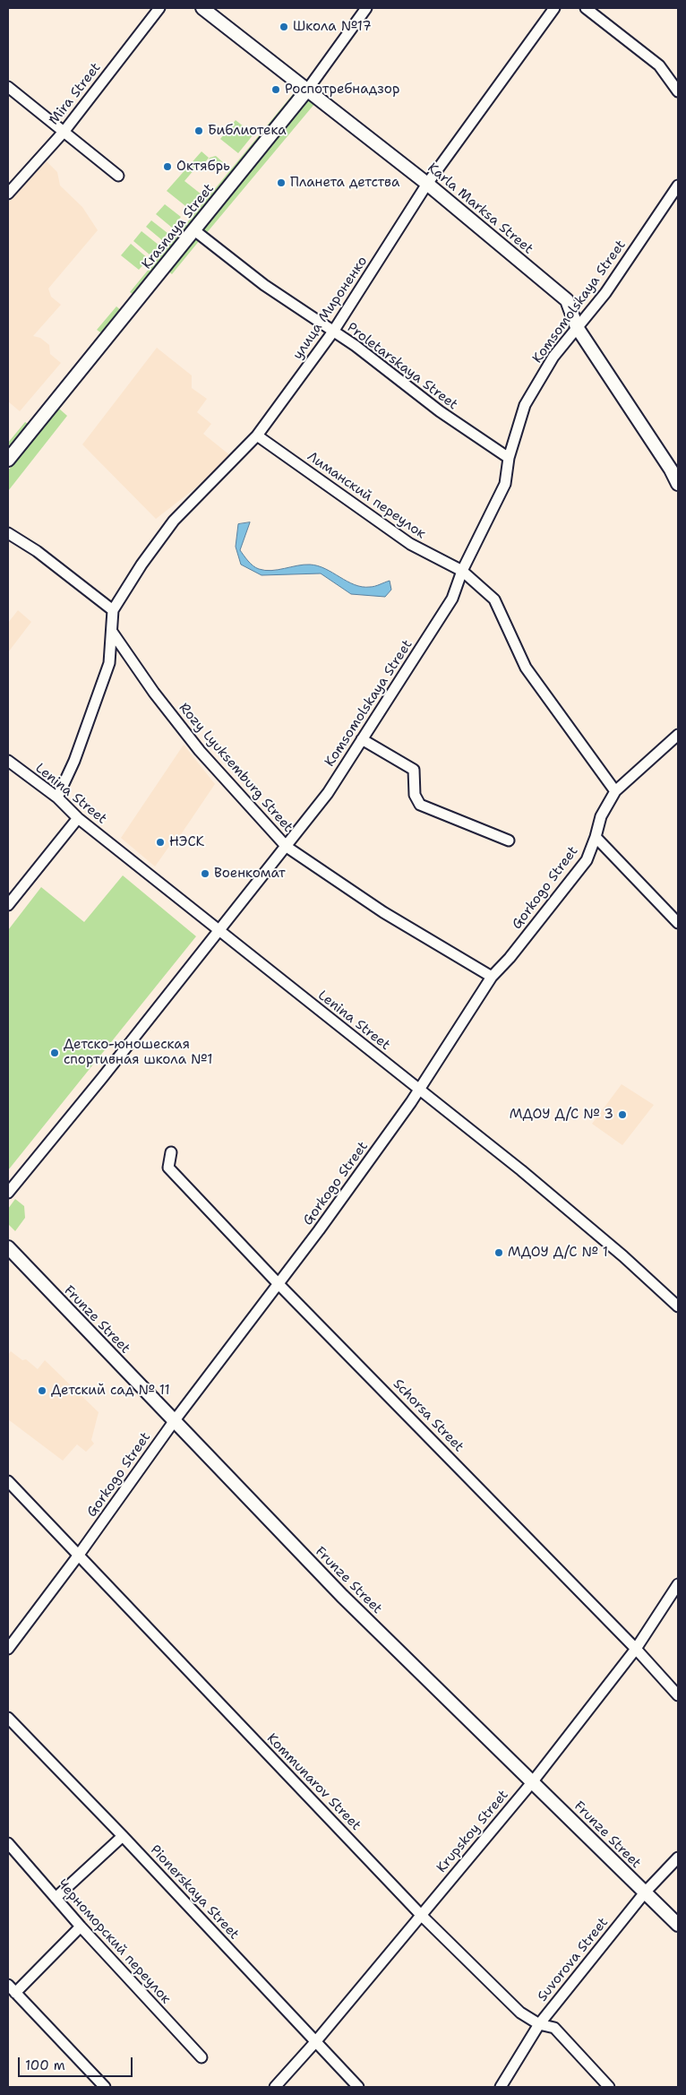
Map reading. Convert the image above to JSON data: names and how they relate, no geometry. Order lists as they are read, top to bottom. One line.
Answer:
{"streets":{"main road":["Karla Marksa Street","Krasnaya Street","Frunze Street"],"street":["Mira Street","Komsomolskaya Street","улица Мироненко","Proletarskaya Street","Лиманский переулок","Rozy Lyuksemburg Street","Lenina Street","Gorkogo Street","Schorsa Street","Kommunarov Street","Krupskoy Street","Pionerskaya Street","Черноморский переулок","Suvorova Street"]},"crossings":[["Karla Marksa Street","Krasnaya Street"],["Karla Marksa Street","Komsomolskaya Street"],["Karla Marksa Street","улица Мироненко"],["Krasnaya Street","Proletarskaya Street"],["Komsomolskaya Street","Proletarskaya Street"],["Komsomolskaya Street","Лиманский переулок"],["Komsomolskaya Street","Rozy Lyuksemburg Street"],["Komsomolskaya Street","Lenina Street"],["улица Мироненко","Proletarskaya Street"],["улица Мироненко","Лиманский переулок"],["Лиманский переулок","Gorkogo Street"],["Rozy Lyuksemburg Street","Gorkogo Street"],["Lenina Street","Gorkogo Street"],["Gorkogo Street","Frunze Street"],["Gorkogo Street","Schorsa Street"],["Gorkogo Street","Kommunarov Street"],["Frunze Street","Krupskoy Street"],["Frunze Street","Suvorova Street"],["Schorsa Street","Krupskoy Street"],["Kommunarov Street","Krupskoy Street"],["Kommunarov Street","Suvorova Street"],["Krupskoy Street","Pionerskaya Street"]],"places":["Школа №17","Роспотребнадзор","Библиотека","Октябрь","Планета детства","НЭСК","Военкомат","Детско-юношеская спортивная школа №1","МДОУ Д/С № 3","МДОУ Д/С № 1","Детский сад № 11"],"scale_bar":"100 m"}
